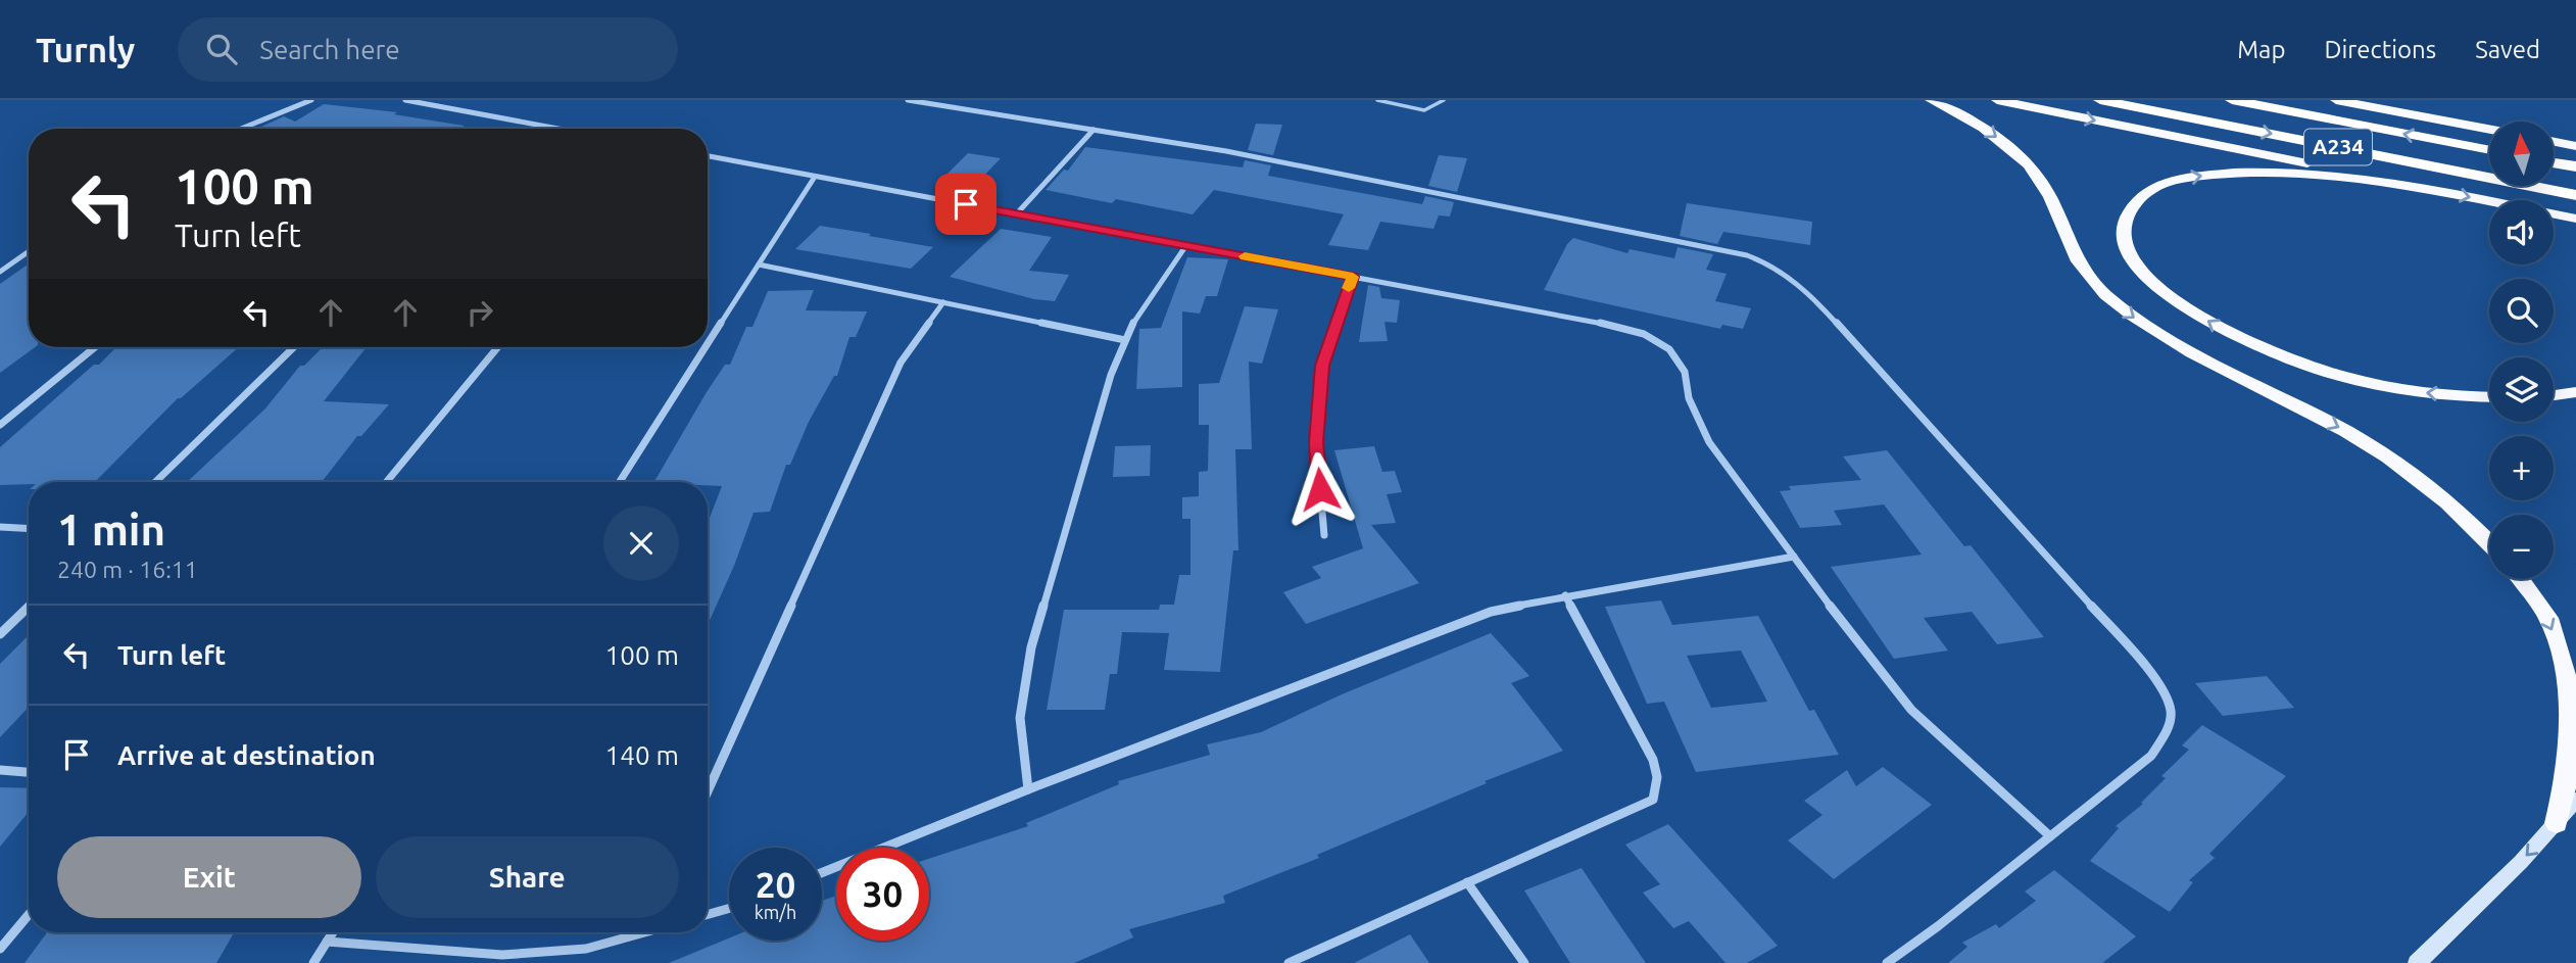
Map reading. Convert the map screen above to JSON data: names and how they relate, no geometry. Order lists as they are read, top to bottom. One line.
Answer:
{"streets":{"highway":["A234"]},"north":"top","page":{"header":"Turnly","search":"Search here","nav":["Map","Directions","Saved"],"map_buttons":["+","−"],"turn":["100 m","Turn left"],"heading":["1 min","240 m · 16:11"],"list":[{"name":"Turn left","value":"100 m"},{"name":"Arrive at destination","value":"140 m"}],"buttons":["Exit","Share"],"speed":"20 km/h","limit":"30"}}
